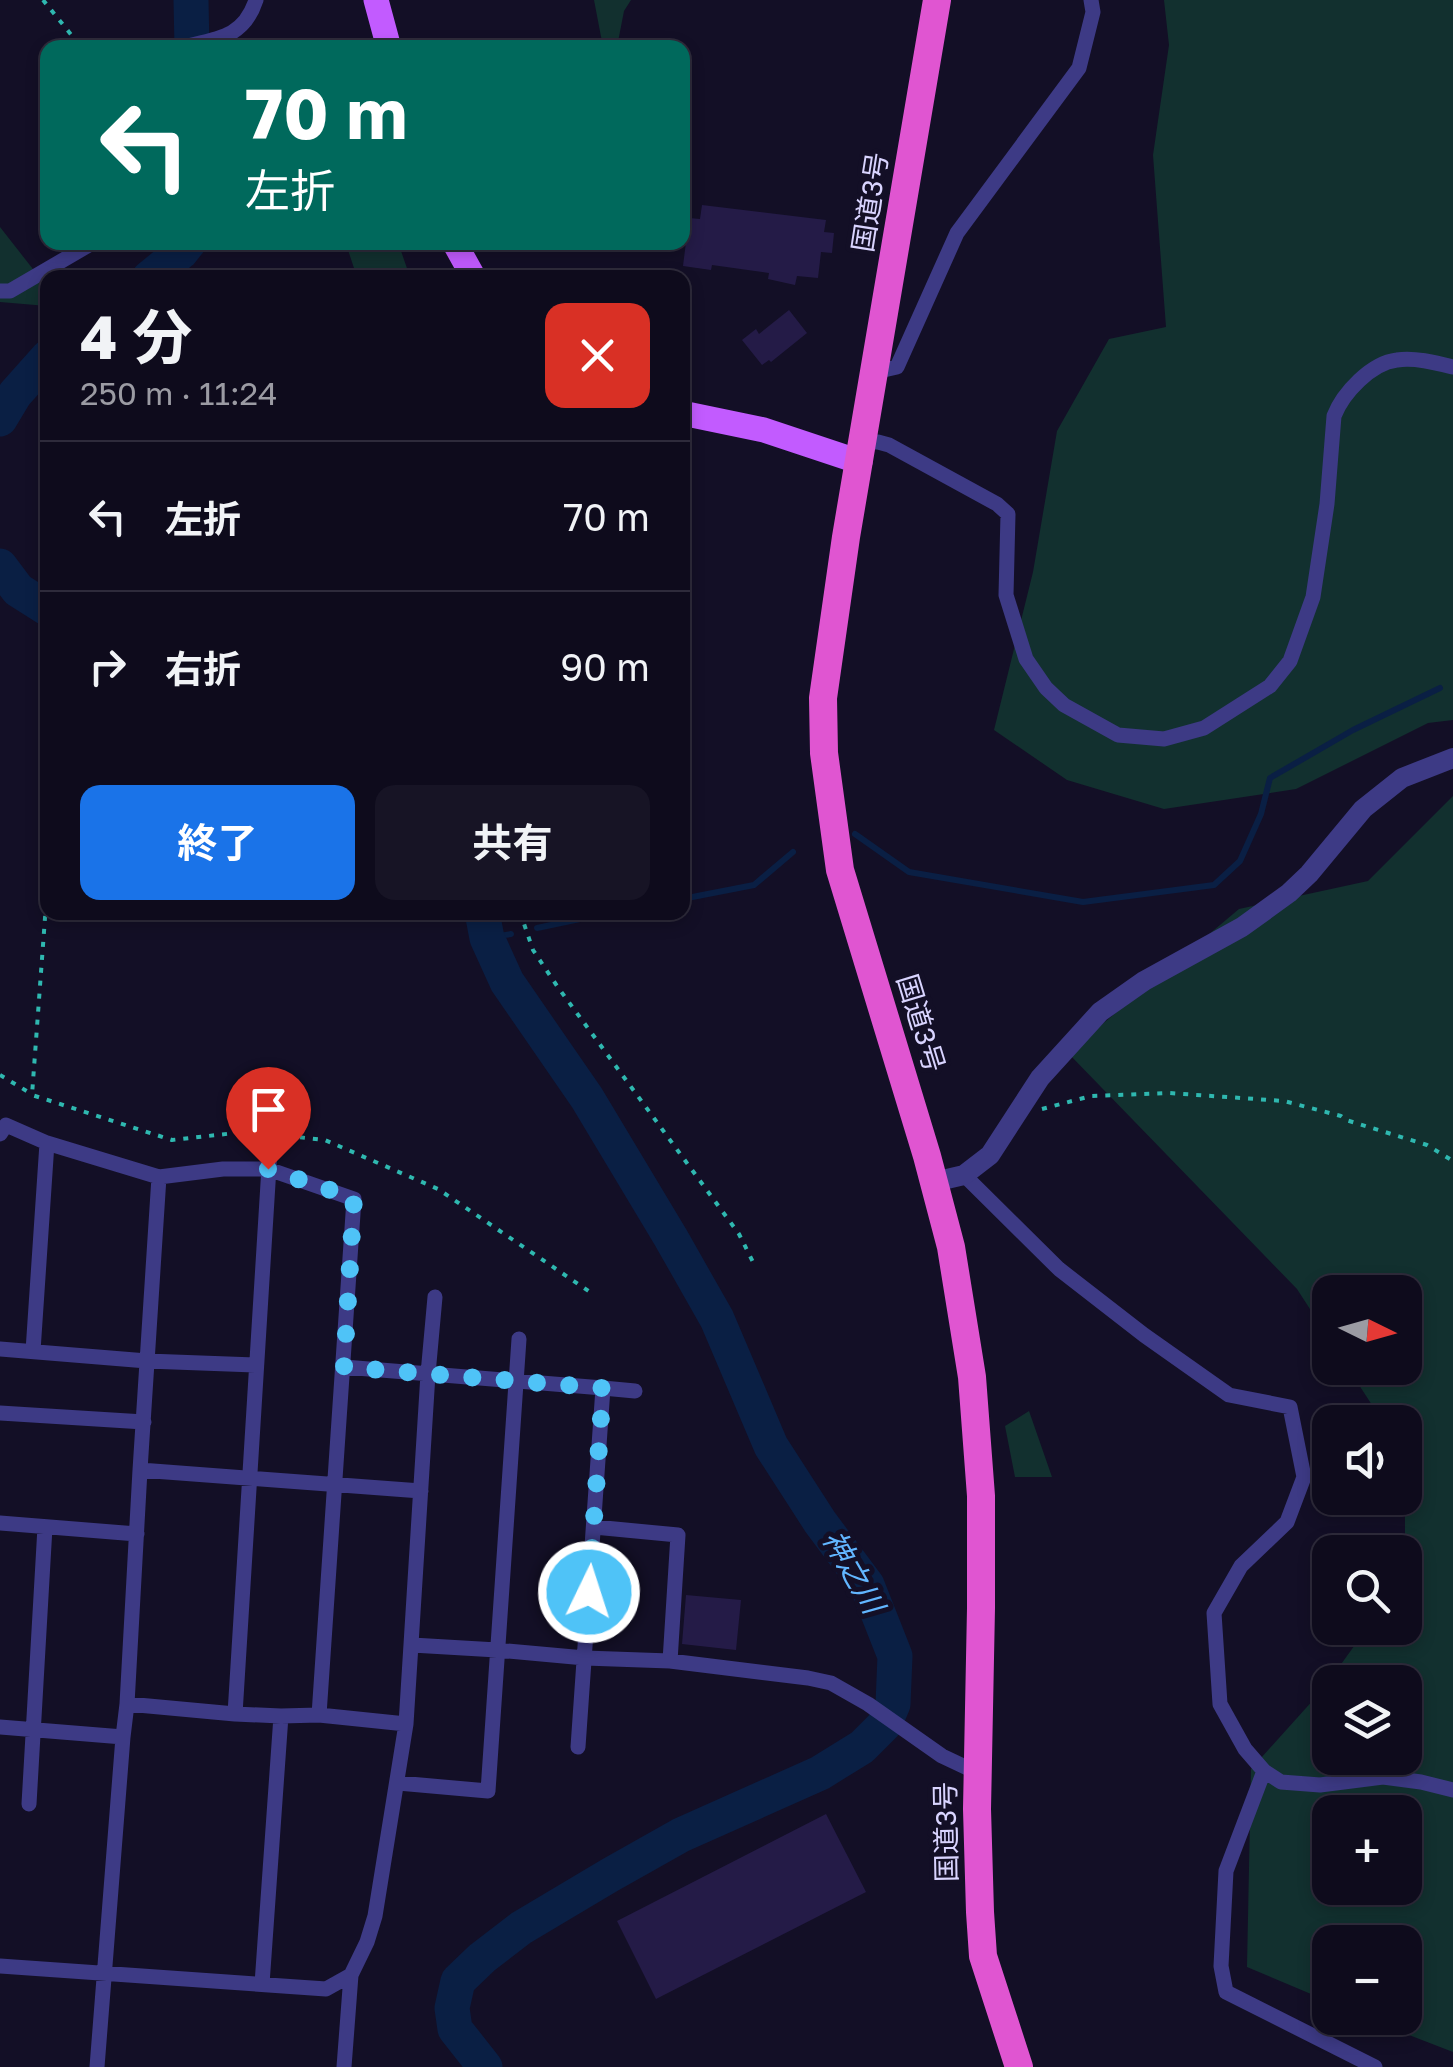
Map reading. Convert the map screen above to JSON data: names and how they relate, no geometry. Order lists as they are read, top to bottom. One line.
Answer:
{"streets":{"highway":["国道3号"]},"water":["神之川"],"north":"right","page":{"turn":["70 m","左折"],"heading":["4 分","250 m · 11:24"],"list":[{"name":"左折","value":"70 m"},{"name":"右折","value":"90 m"}],"buttons":["終了","共有"],"map_buttons":["+","−"]}}
